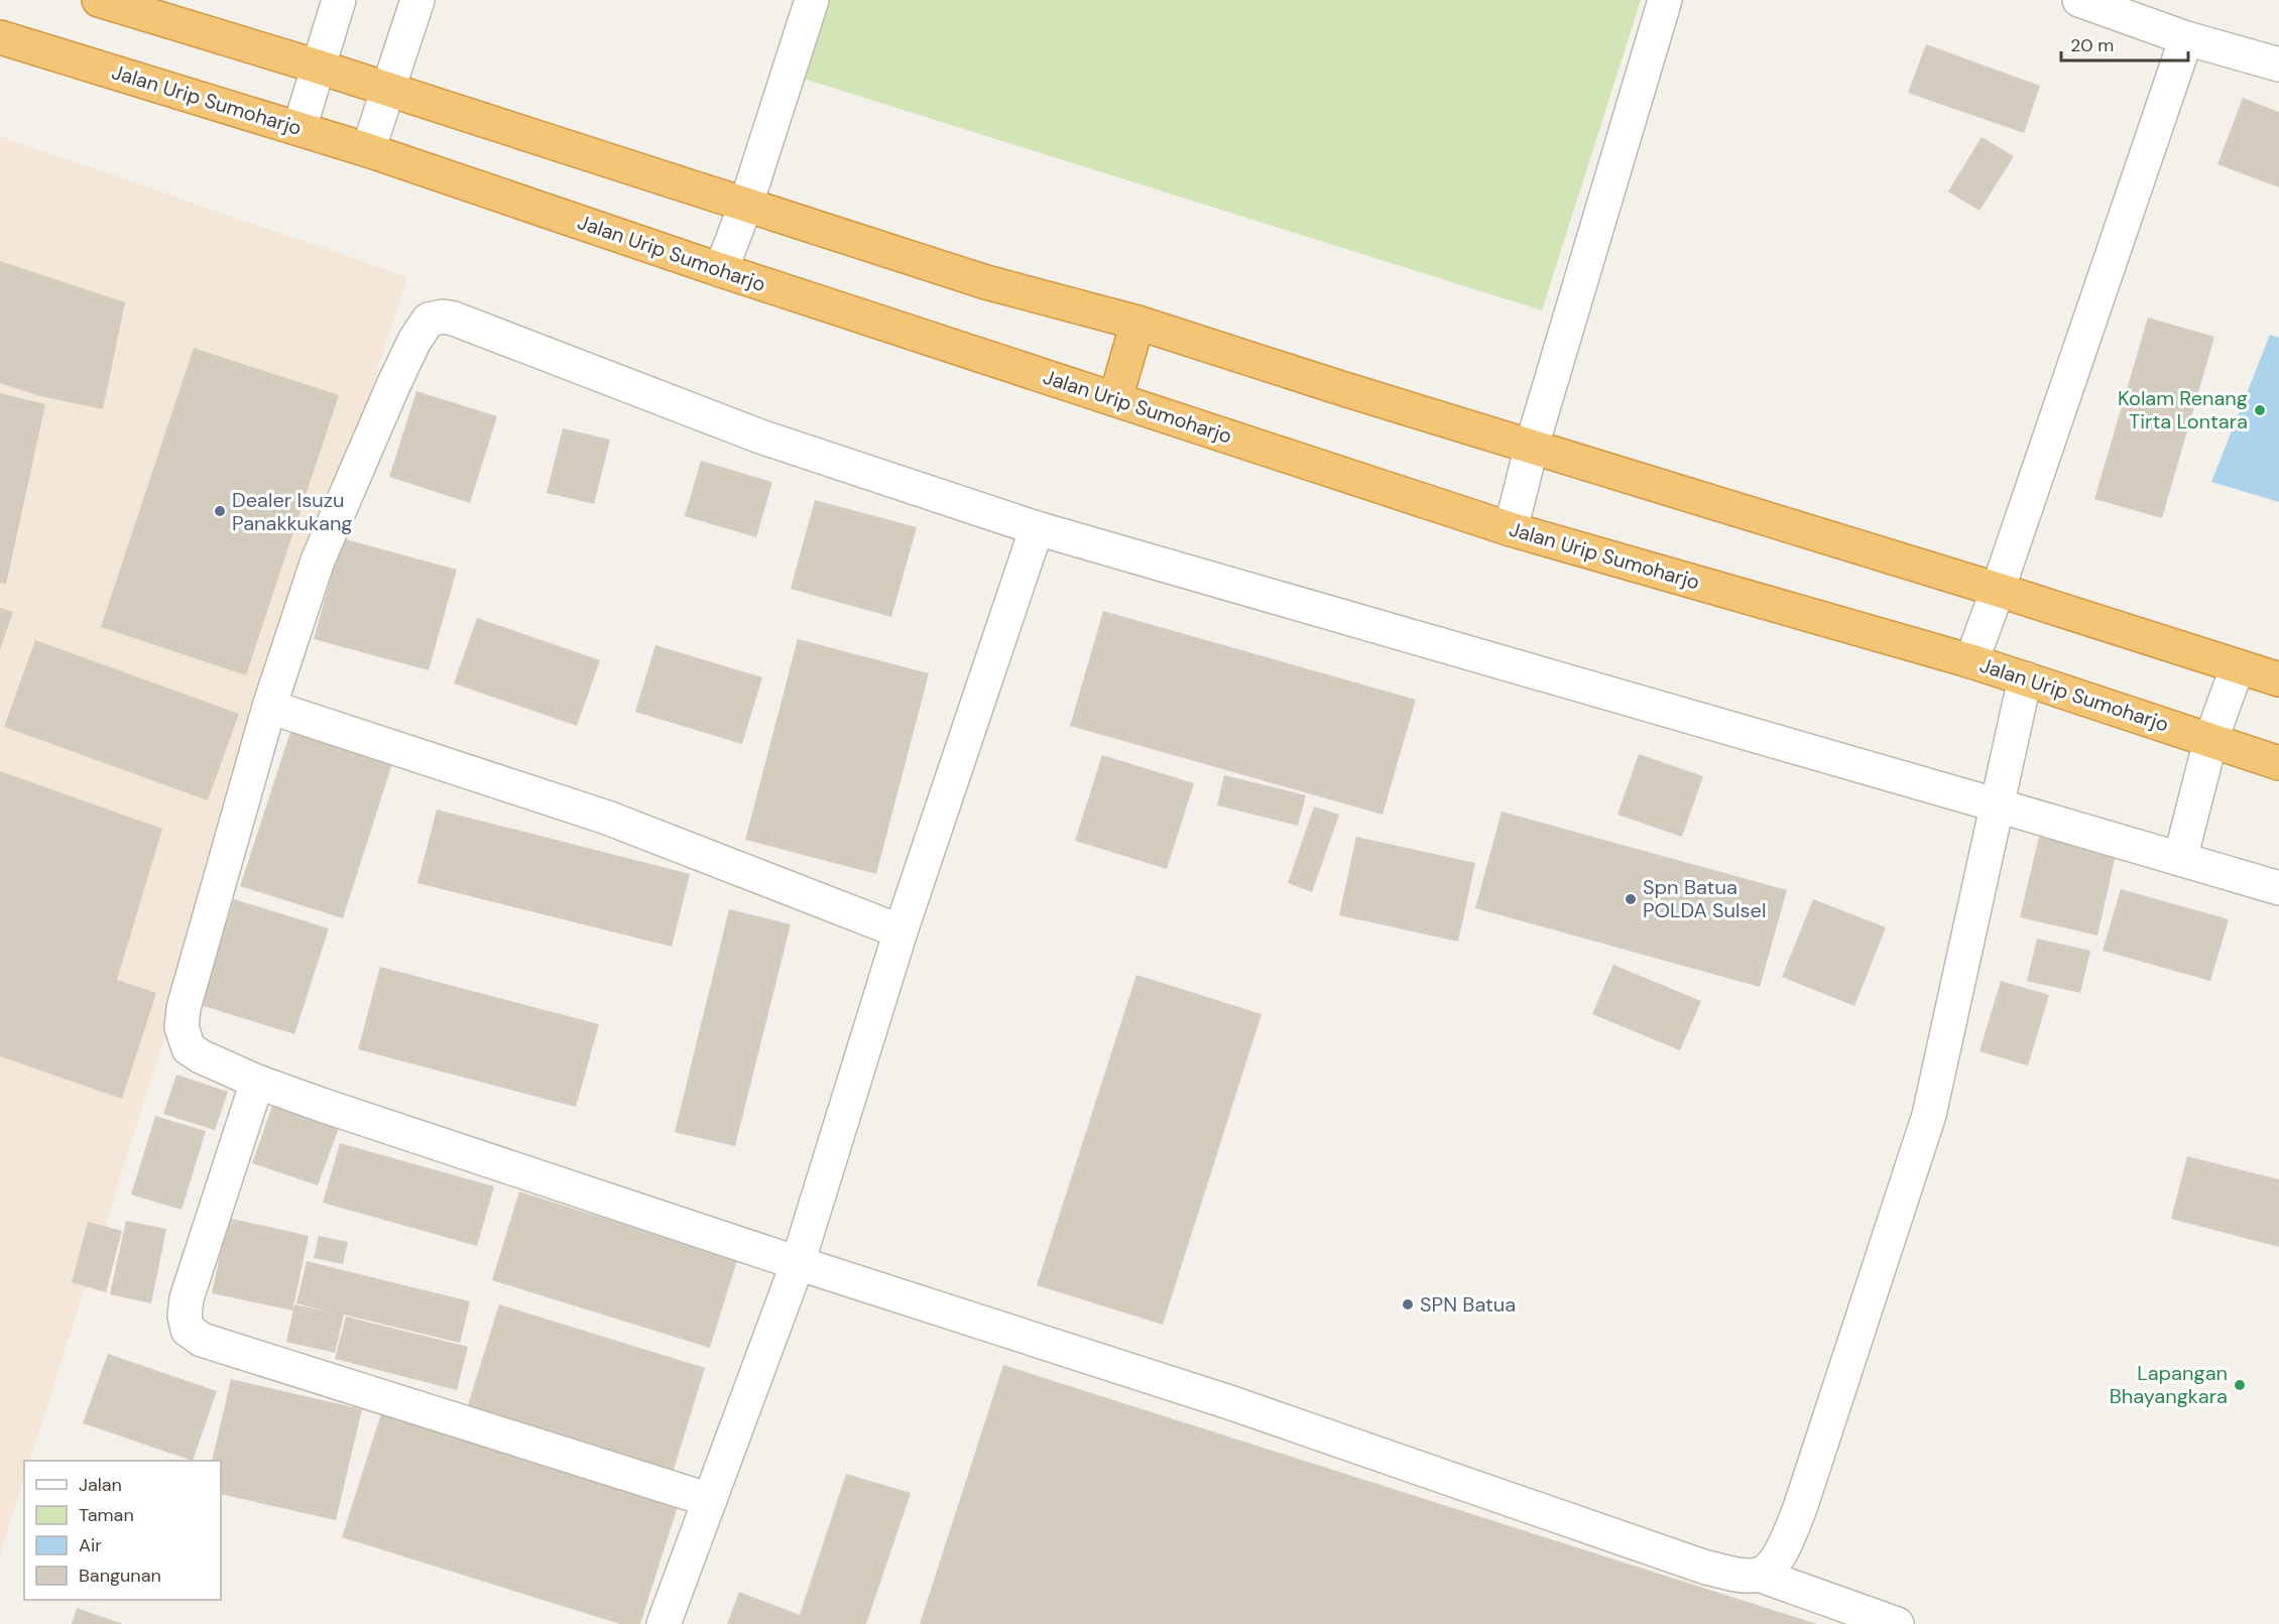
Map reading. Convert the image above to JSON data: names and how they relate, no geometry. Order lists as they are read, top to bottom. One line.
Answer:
{"streets":{"highway":["Jalan Urip Sumoharjo"]},"places":["Kolam Renang Tirta Lontara","Dealer Isuzu Panakkukang","Spn Batua POLDA Sulsel","SPN Batua","Lapangan Bhayangkara"],"legend":["Jalan","Taman","Air","Bangunan"],"scale_bar":"20 m"}
